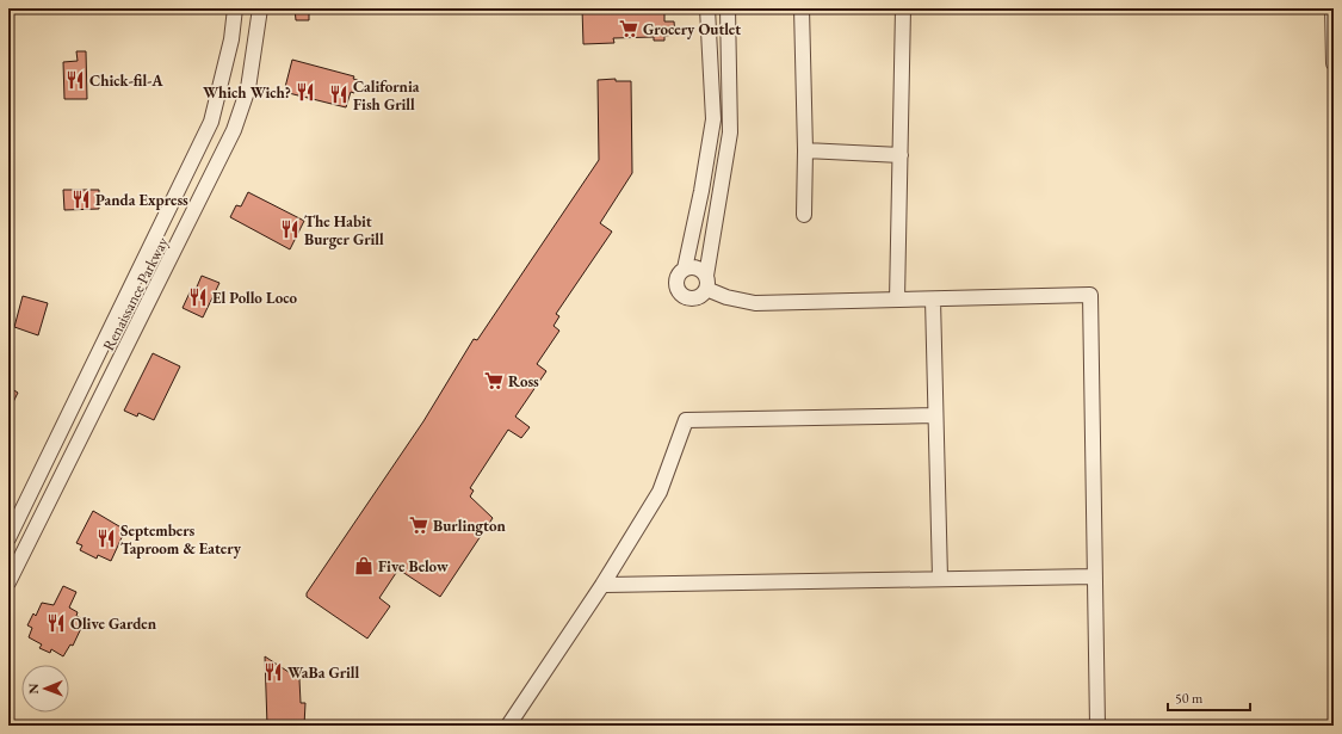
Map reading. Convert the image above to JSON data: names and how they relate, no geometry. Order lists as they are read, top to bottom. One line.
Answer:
{"streets":{"street":["Renaissance Parkway"]},"places":{"supermarket":["Grocery Outlet","Ross","Burlington"],"restaurant":["Chick-fil-A","Which Wich?","California Fish Grill","Panda Express","The Habit Burger Grill","El Pollo Loco","Septembers Taproom & Eatery","Olive Garden","WaBa Grill"],"shop":["Five Below"]},"scale_bar":"50 m","north":"left"}
